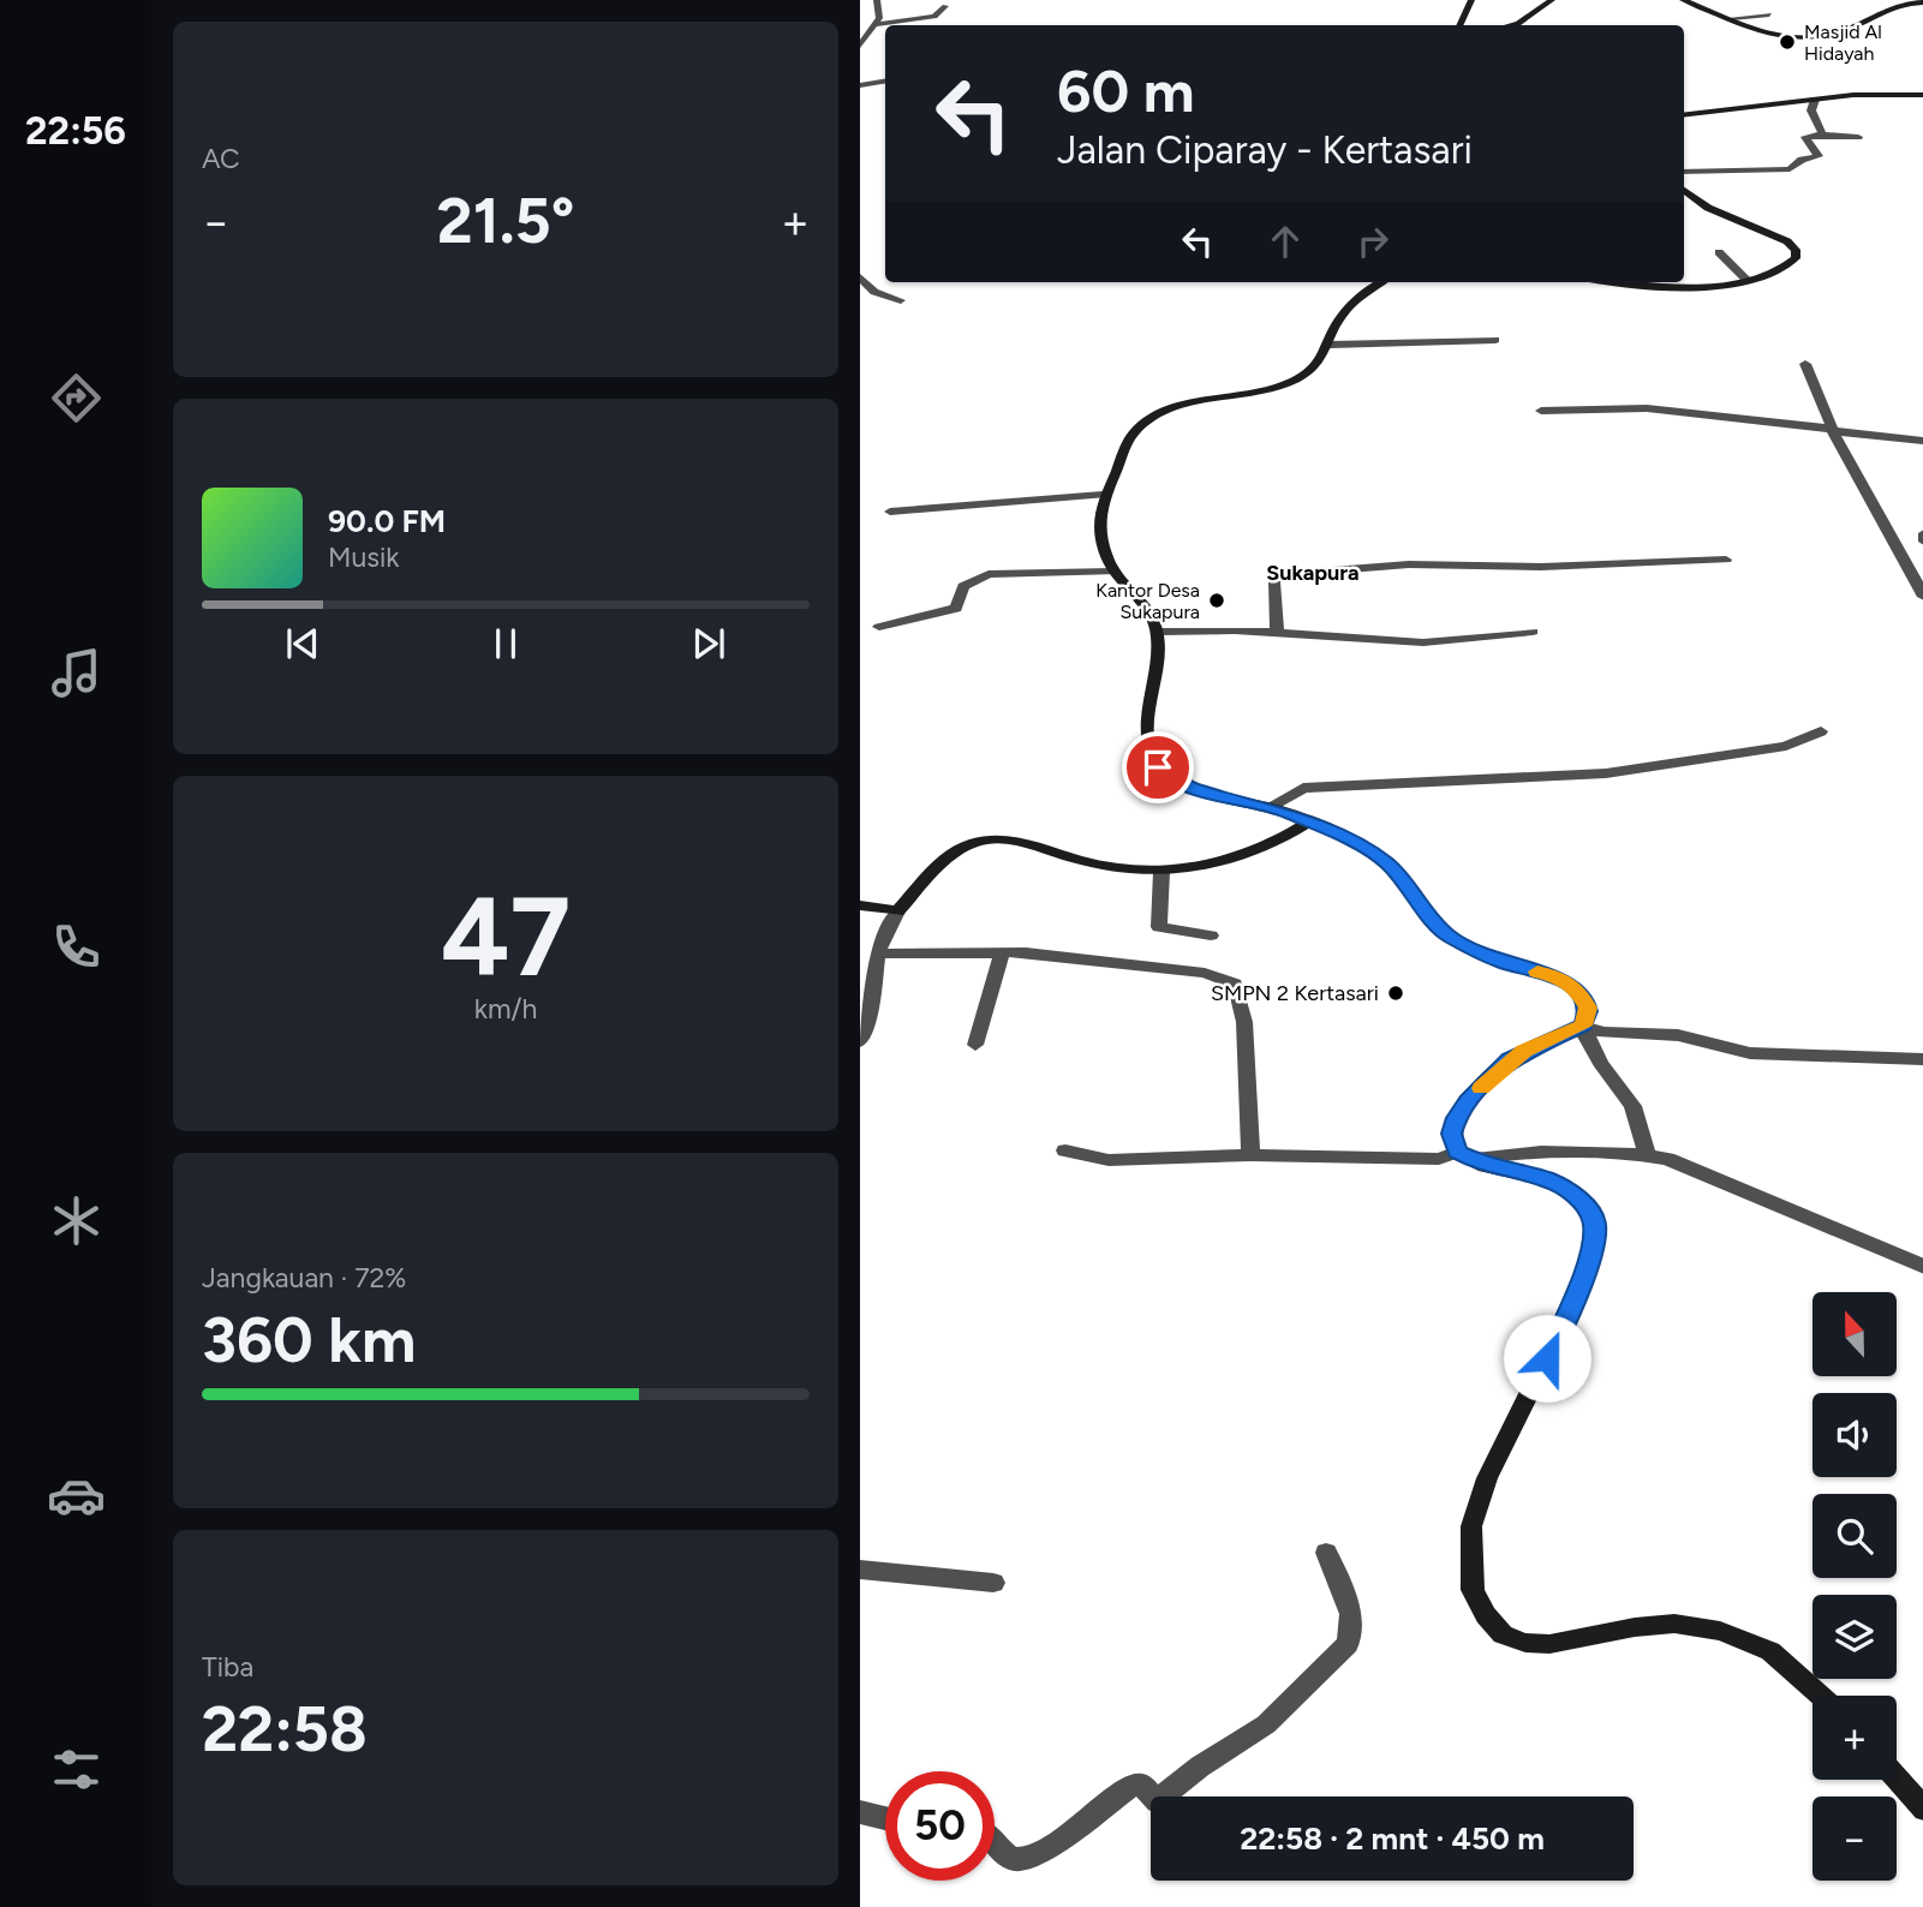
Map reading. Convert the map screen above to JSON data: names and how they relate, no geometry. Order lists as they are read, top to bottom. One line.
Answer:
{"districts":["Sukapura"],"places":["Masjid Al Hidayah","Kantor Desa Sukapura","SMPN 2 Kertasari"],"north":"top","page":{"tabs":"22:56","tile":["AC",["47","km/h"],["Jangkauan · 72%","360 km"],["Tiba","22:58"]],"turn":["60 m","Jalan Ciparay - Kertasari"],"heat":["−","21.5°","+"],"song":["90.0 FM","Musik"],"map_buttons":["+","−"],"limit":"50","trip":"22:58 · 2 mnt · 450 m"}}
